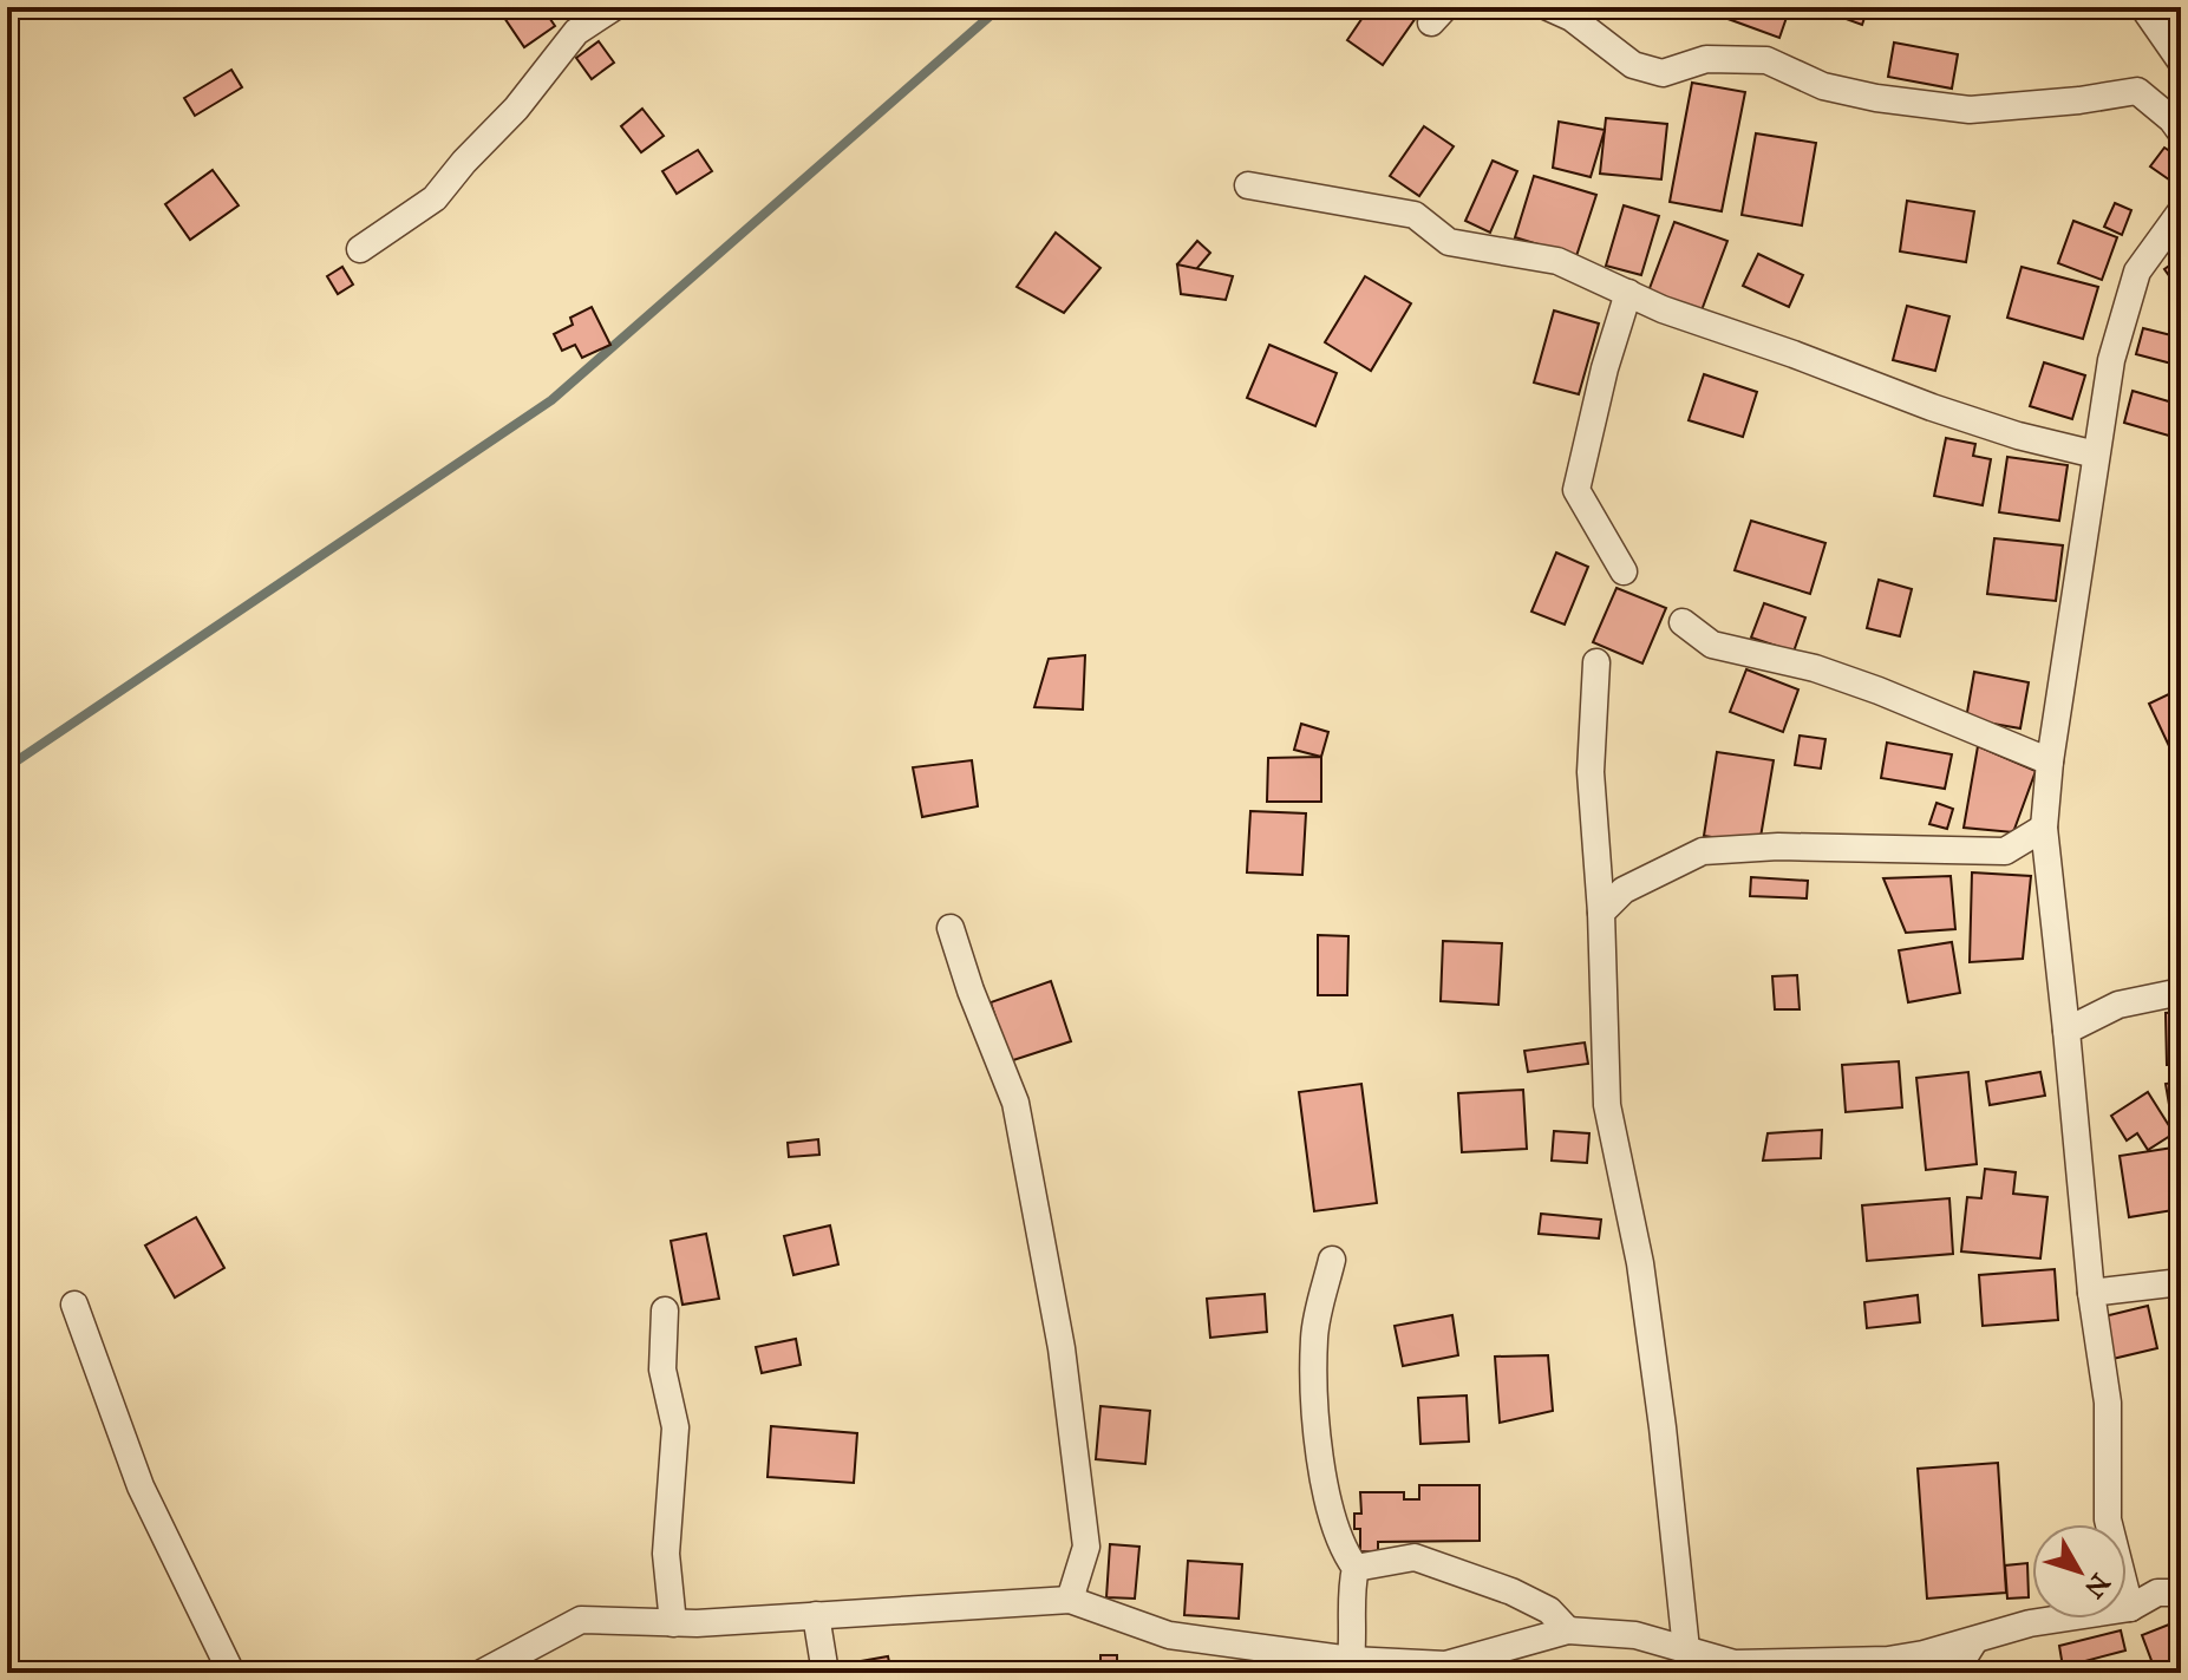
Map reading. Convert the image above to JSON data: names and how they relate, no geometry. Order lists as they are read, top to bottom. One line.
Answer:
{"north":"bottom right"}
